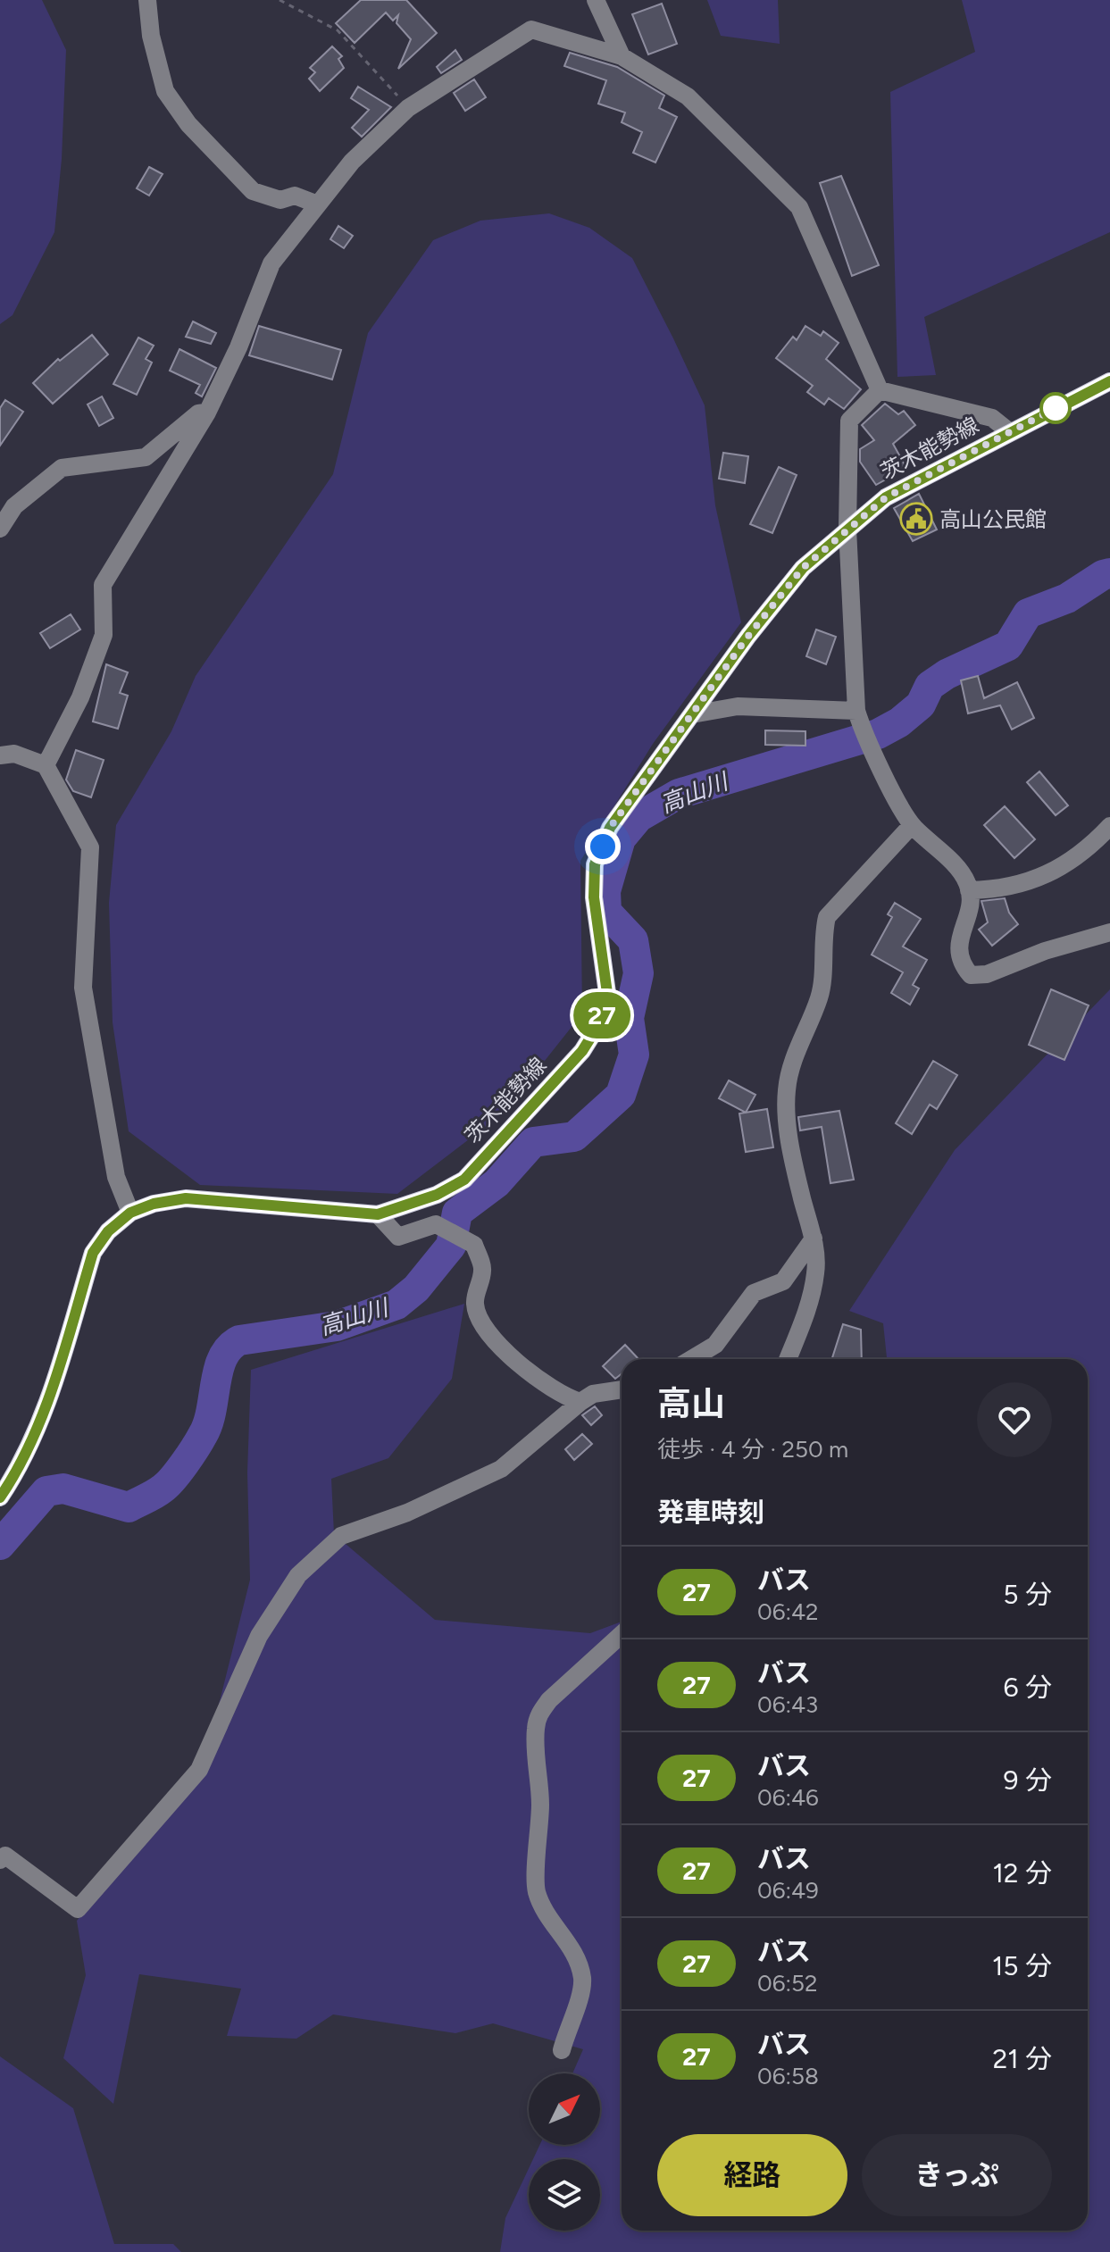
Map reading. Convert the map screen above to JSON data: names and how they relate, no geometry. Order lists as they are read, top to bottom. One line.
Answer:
{"streets":{"main road":["茨木能勢線"]},"water":["高山川"],"places":{"public building":["高山公民館"]},"lines":["bus line 27"],"north":"top right","page":{"on_map":"27","heading":[["高山","徒歩 · 4 分 · 250 m"],"発車時刻"],"list":[{"mark":"27","name":"バス","note":"06:42","value":"5 分"},{"mark":"27","name":"バス","note":"06:43","value":"6 分"},{"mark":"27","name":"バス","note":"06:46","value":"9 分"},{"mark":"27","name":"バス","note":"06:49","value":"12 分"},{"mark":"27","name":"バス","note":"06:52","value":"15 分"},{"mark":"27","name":"バス","note":"06:58","value":"21 分"}],"buttons":["経路","きっぷ"]}}
